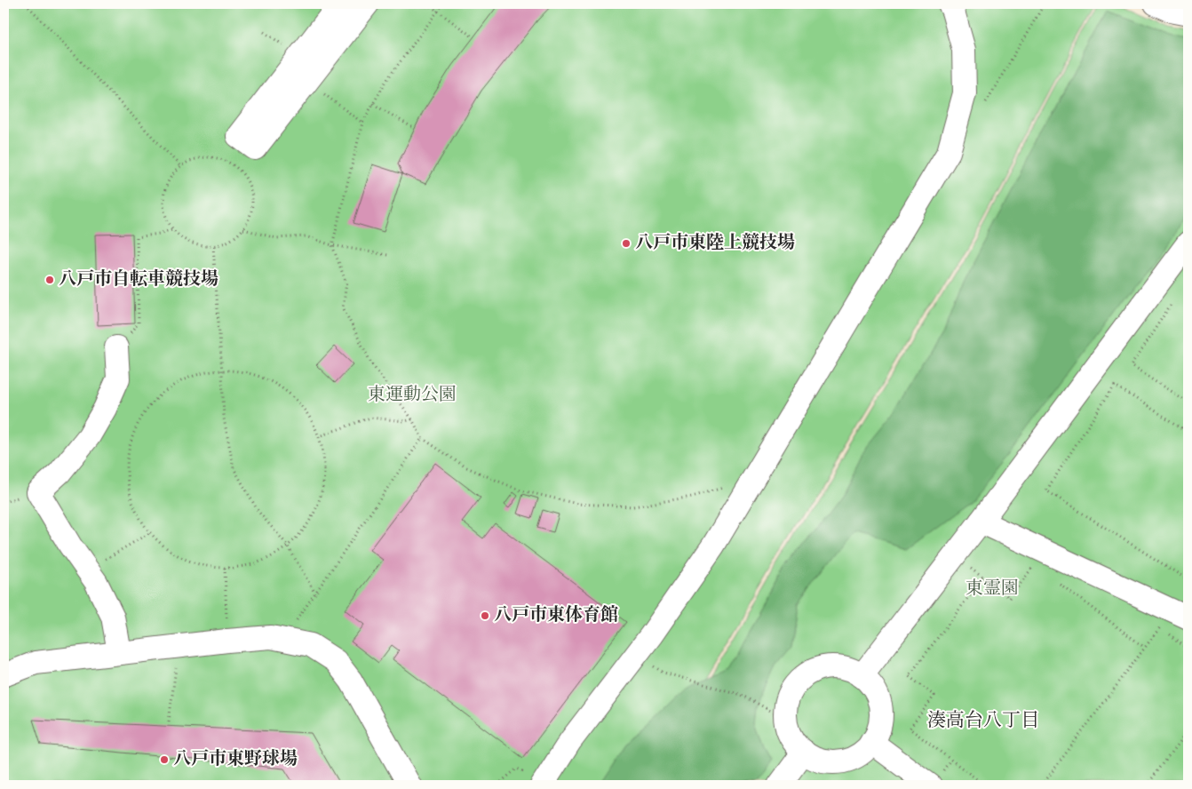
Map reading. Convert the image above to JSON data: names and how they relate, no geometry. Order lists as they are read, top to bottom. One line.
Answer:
{"districts":["湊高台八丁目"],"parks":["東運動公園","東霊園"],"places":["八戸市東陸上競技場","八戸市自転車競技場","八戸市東体育館","八戸市東野球場"]}
